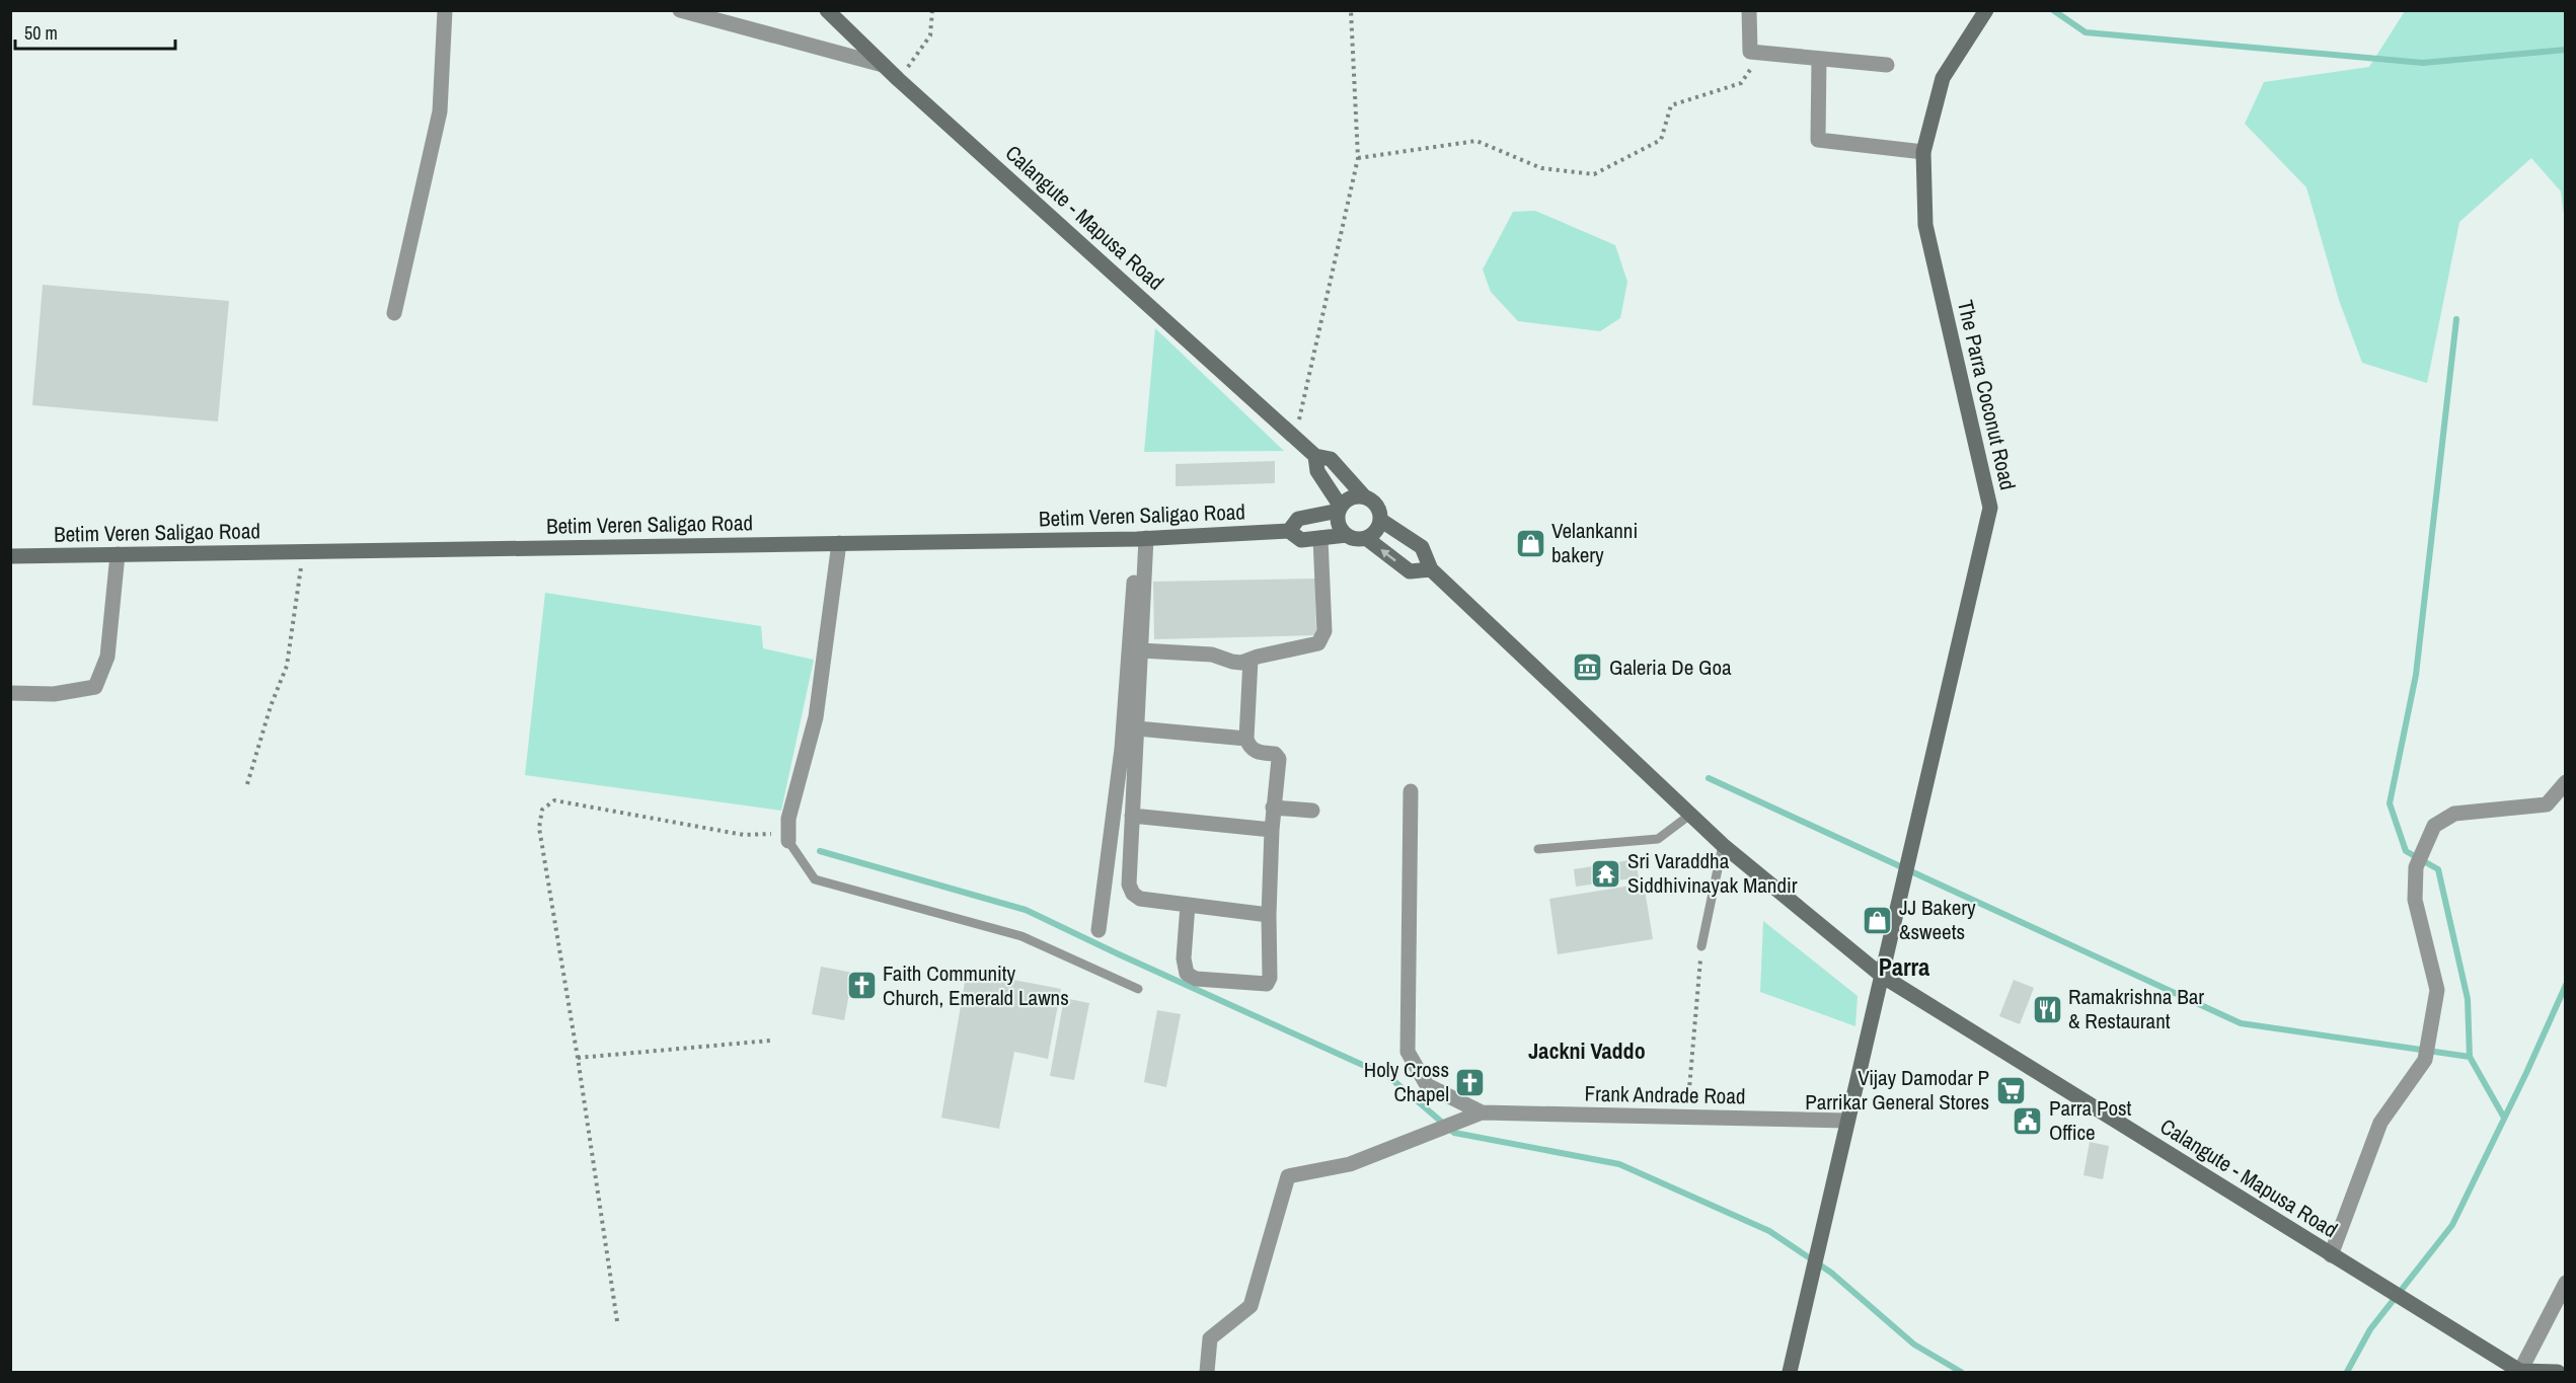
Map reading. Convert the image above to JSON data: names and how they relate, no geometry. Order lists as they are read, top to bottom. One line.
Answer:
{"streets":{"main road":["Calangute - Mapusa Road","The Parra Coconut Road","Betim Veren Saligao Road"],"street":["Frank Andrade Road"]},"crossings":[["Calangute - Mapusa Road","The Parra Coconut Road"],["Calangute - Mapusa Road","Betim Veren Saligao Road"],["The Parra Coconut Road","Frank Andrade Road"]],"districts":["Parra","Jackni Vaddo"],"places":{"shop":["Velankanni bakery","JJ Bakery &sweets"],"museum":["Galeria De Goa"],"temple":["Sri Varaddha Siddhivinayak Mandir"],"church":["Faith Community Church, Emerald Lawns","Holy Cross Chapel"],"restaurant":["Ramakrishna Bar & Restaurant"],"supermarket":["Vijay Damodar P Parrikar General Stores"],"public building":["Parra Post Office"]},"scale_bar":"50 m"}
